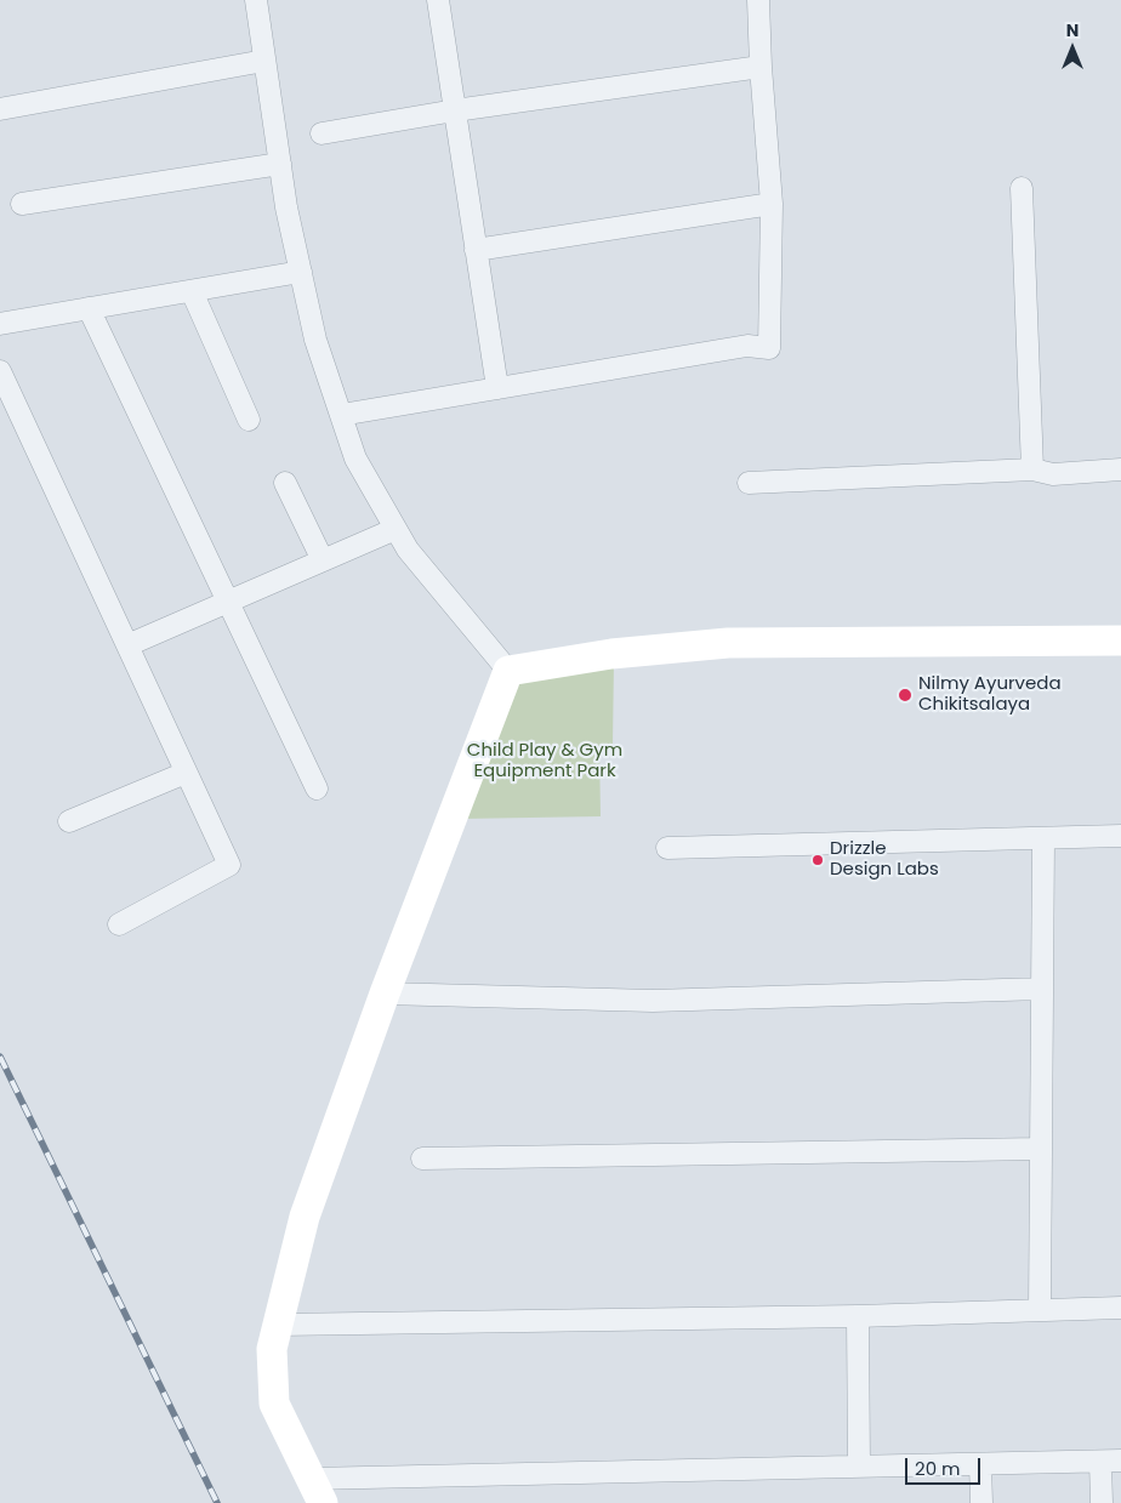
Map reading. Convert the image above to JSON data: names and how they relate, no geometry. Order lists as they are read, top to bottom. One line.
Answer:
{"parks":["Child Play & Gym Equipment Park"],"places":["Nilmy Ayurveda Chikitsalaya","Drizzle Design Labs"],"scale_bar":"20 m","north":"top"}
